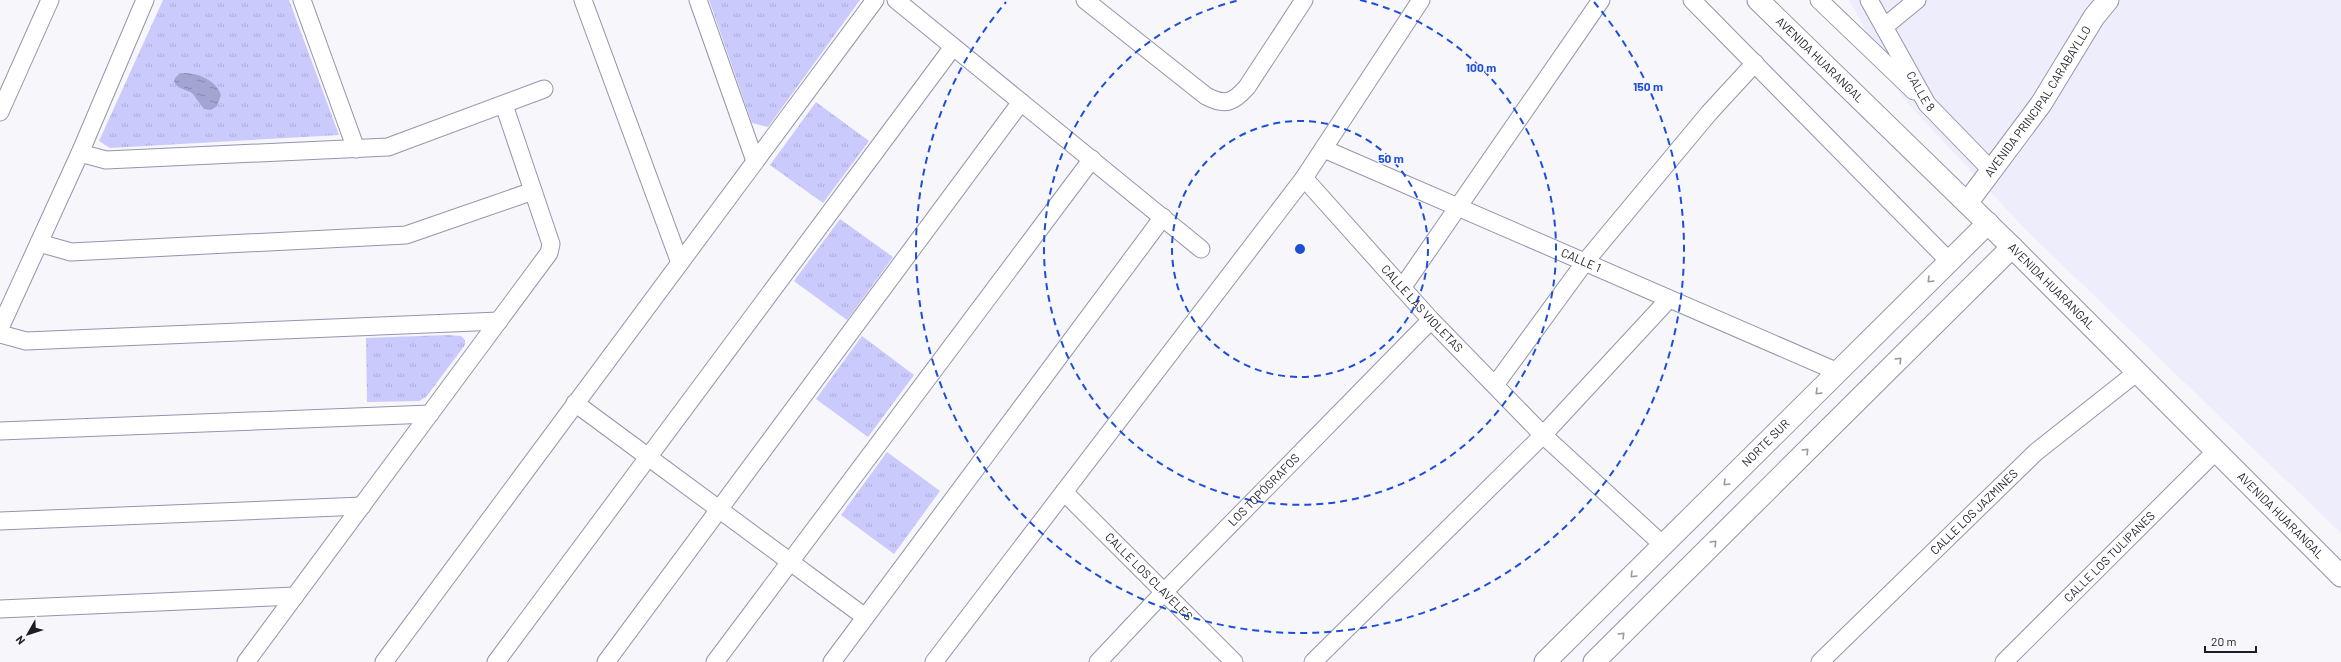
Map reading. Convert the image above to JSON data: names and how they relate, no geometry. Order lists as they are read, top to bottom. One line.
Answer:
{"streets":{"street":["AVENIDA HUARANGAL","CALLE 8","AVENIDA PRINCIPAL CARABAYLLO","CALLE 1","CALLE LAS VIOLETAS","NORTE SUR","LOS TOPÓGRAFOS","CALLE LOS JAZMINES","CALLE LOS TULIPANES","CALLE LOS CLAVELES"]},"crossings":[["AVENIDA HUARANGAL","AVENIDA PRINCIPAL CARABAYLLO"],["AVENIDA HUARANGAL","NORTE SUR"],["AVENIDA HUARANGAL","CALLE LOS JAZMINES"],["AVENIDA HUARANGAL","CALLE LOS TULIPANES"],["CALLE 8","AVENIDA PRINCIPAL CARABAYLLO"],["CALLE 1","NORTE SUR"],["CALLE LAS VIOLETAS","NORTE SUR"],["CALLE LAS VIOLETAS","LOS TOPÓGRAFOS"],["LOS TOPÓGRAFOS","CALLE LOS CLAVELES"]],"scale_bar":"20 m","north":"bottom left","rings":["100 m","150 m","50 m"]}
